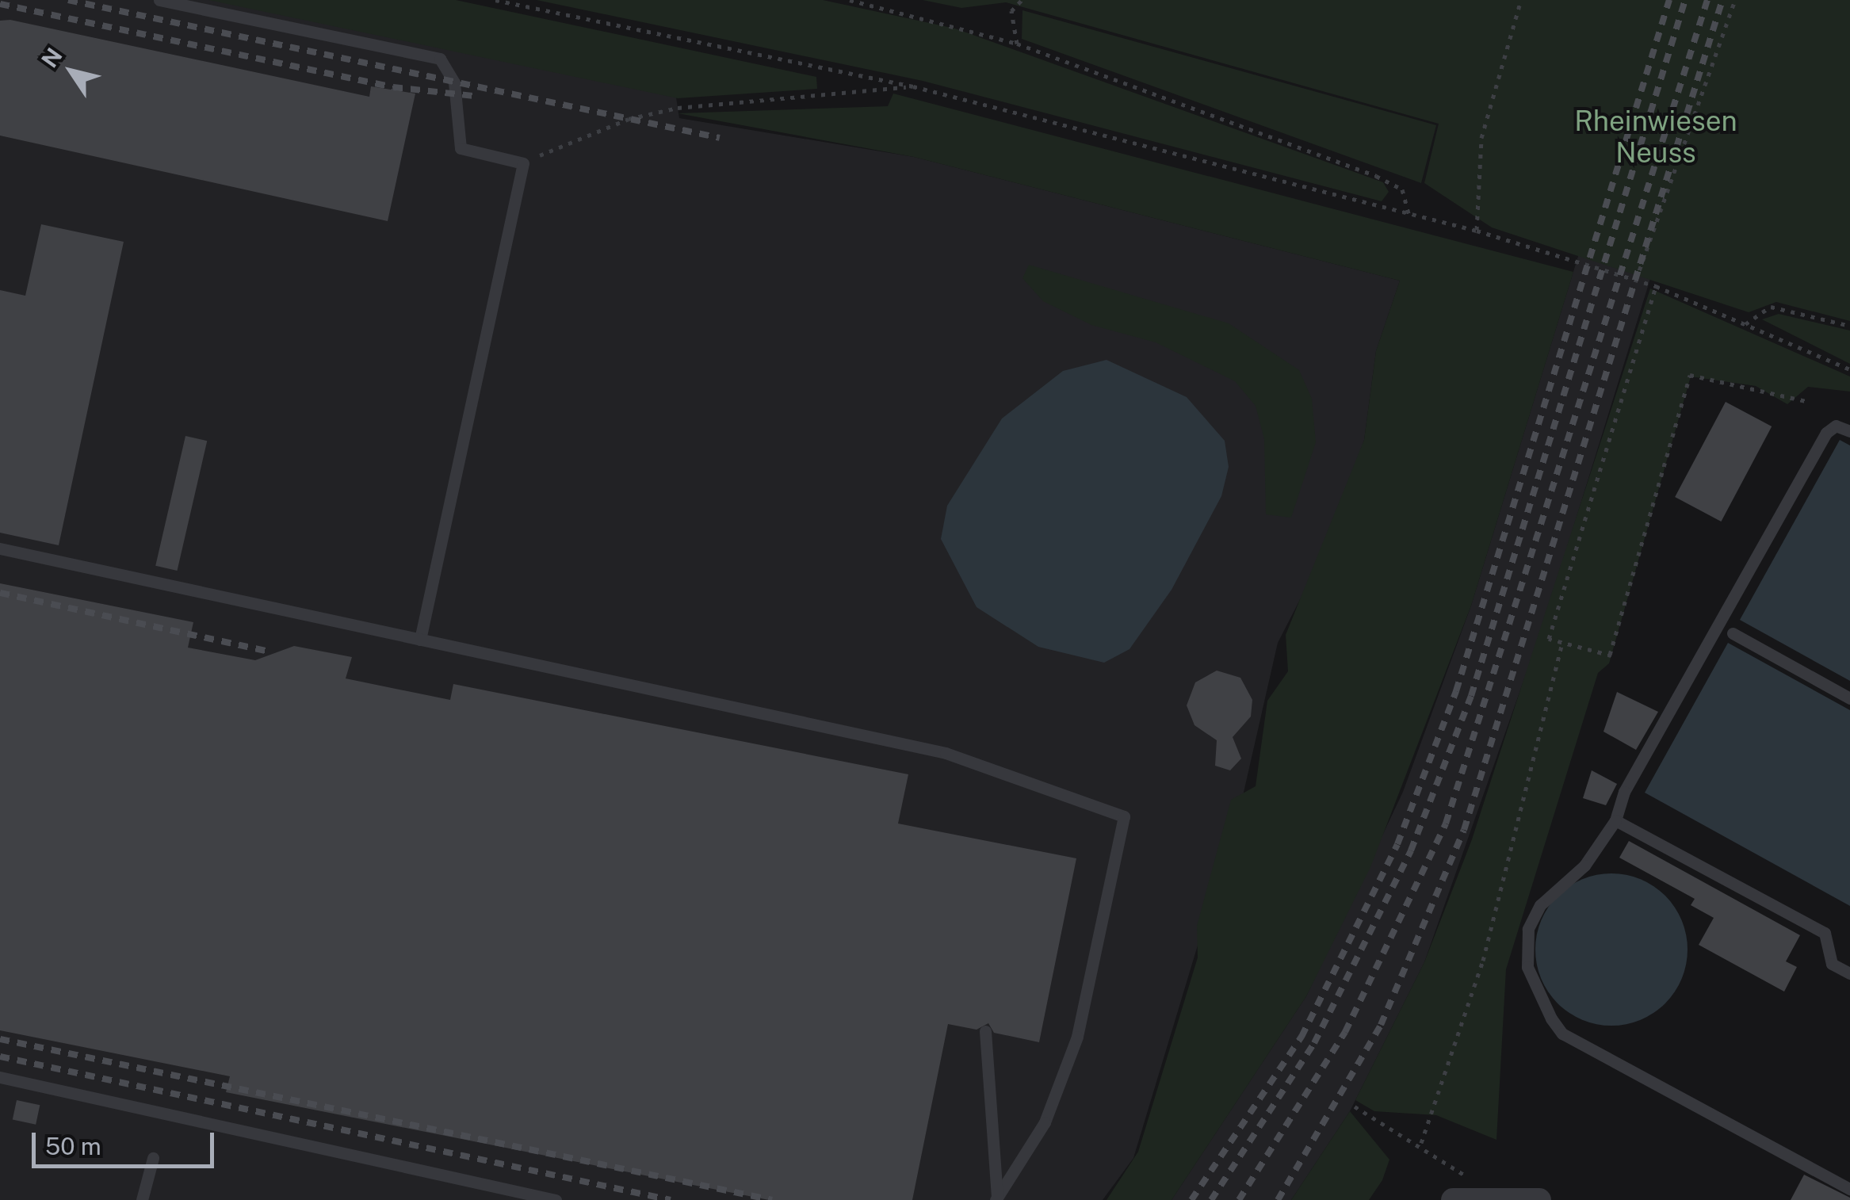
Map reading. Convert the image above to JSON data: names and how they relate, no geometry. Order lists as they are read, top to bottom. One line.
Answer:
{"parks":["Rheinwiesen Neuss"],"scale_bar":"50 m","north":"top left"}
